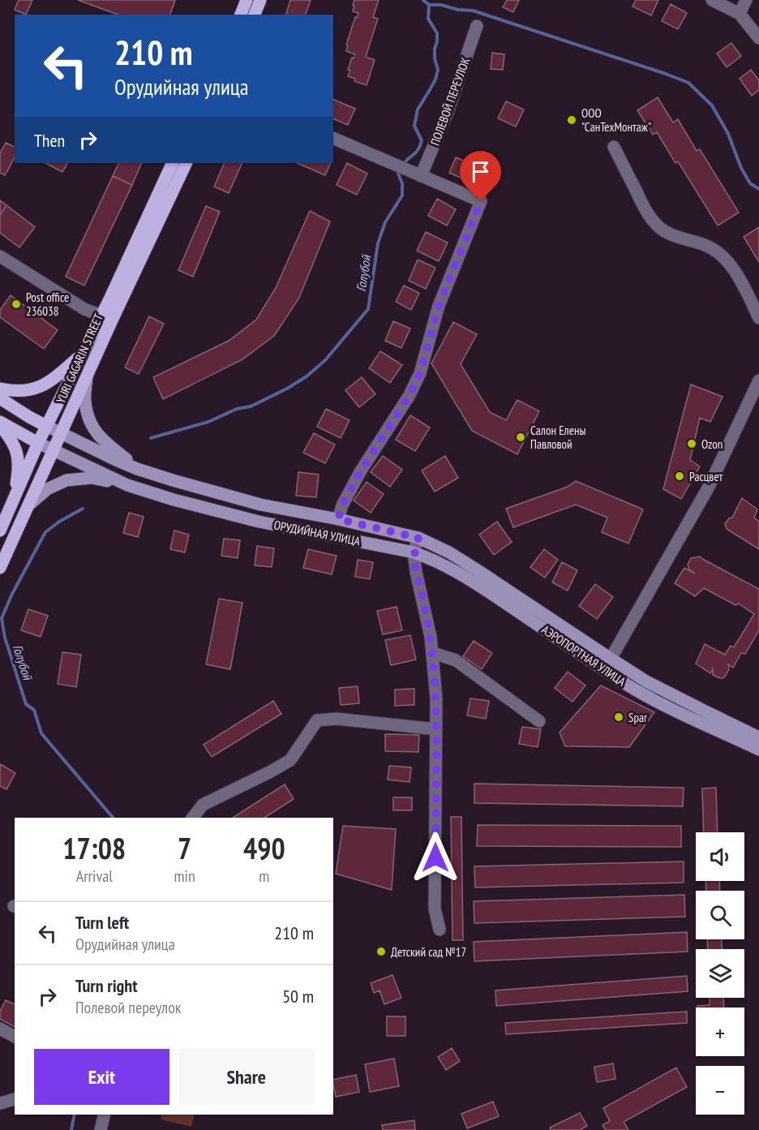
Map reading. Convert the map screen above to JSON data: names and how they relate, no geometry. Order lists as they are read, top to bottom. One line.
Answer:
{"streets":{"main road":["YURI GAGARIN STREET","ОРУДИЙНАЯ УЛИЦА","АЭРОПОРТНАЯ УЛИЦА"],"street":["ПОЛЕВОЙ ПЕРЕУЛОК"]},"crossings":[["YURI GAGARIN STREET","ОРУДИЙНАЯ УЛИЦА"],["ОРУДИЙНАЯ УЛИЦА","АЭРОПОРТНАЯ УЛИЦА"]],"water":["Голубой"],"places":["ООО \"СанТехМонтаж\"","Post office 236038","Салон Елены Павловой","Ozon","Расцвет","Spar","Детский сад №17"],"page":{"turn":["210 m","Орудийная улица"],"then":"Then","eta":["17:08","Arrival","7","min","490","m"],"map_buttons":["+","−"],"list":[{"name":"Turn left","note":"Орудийная улица","value":"210 m"},{"name":"Turn right","note":"Полевой переулок","value":"50 m"}],"buttons":["Exit","Share"]}}
